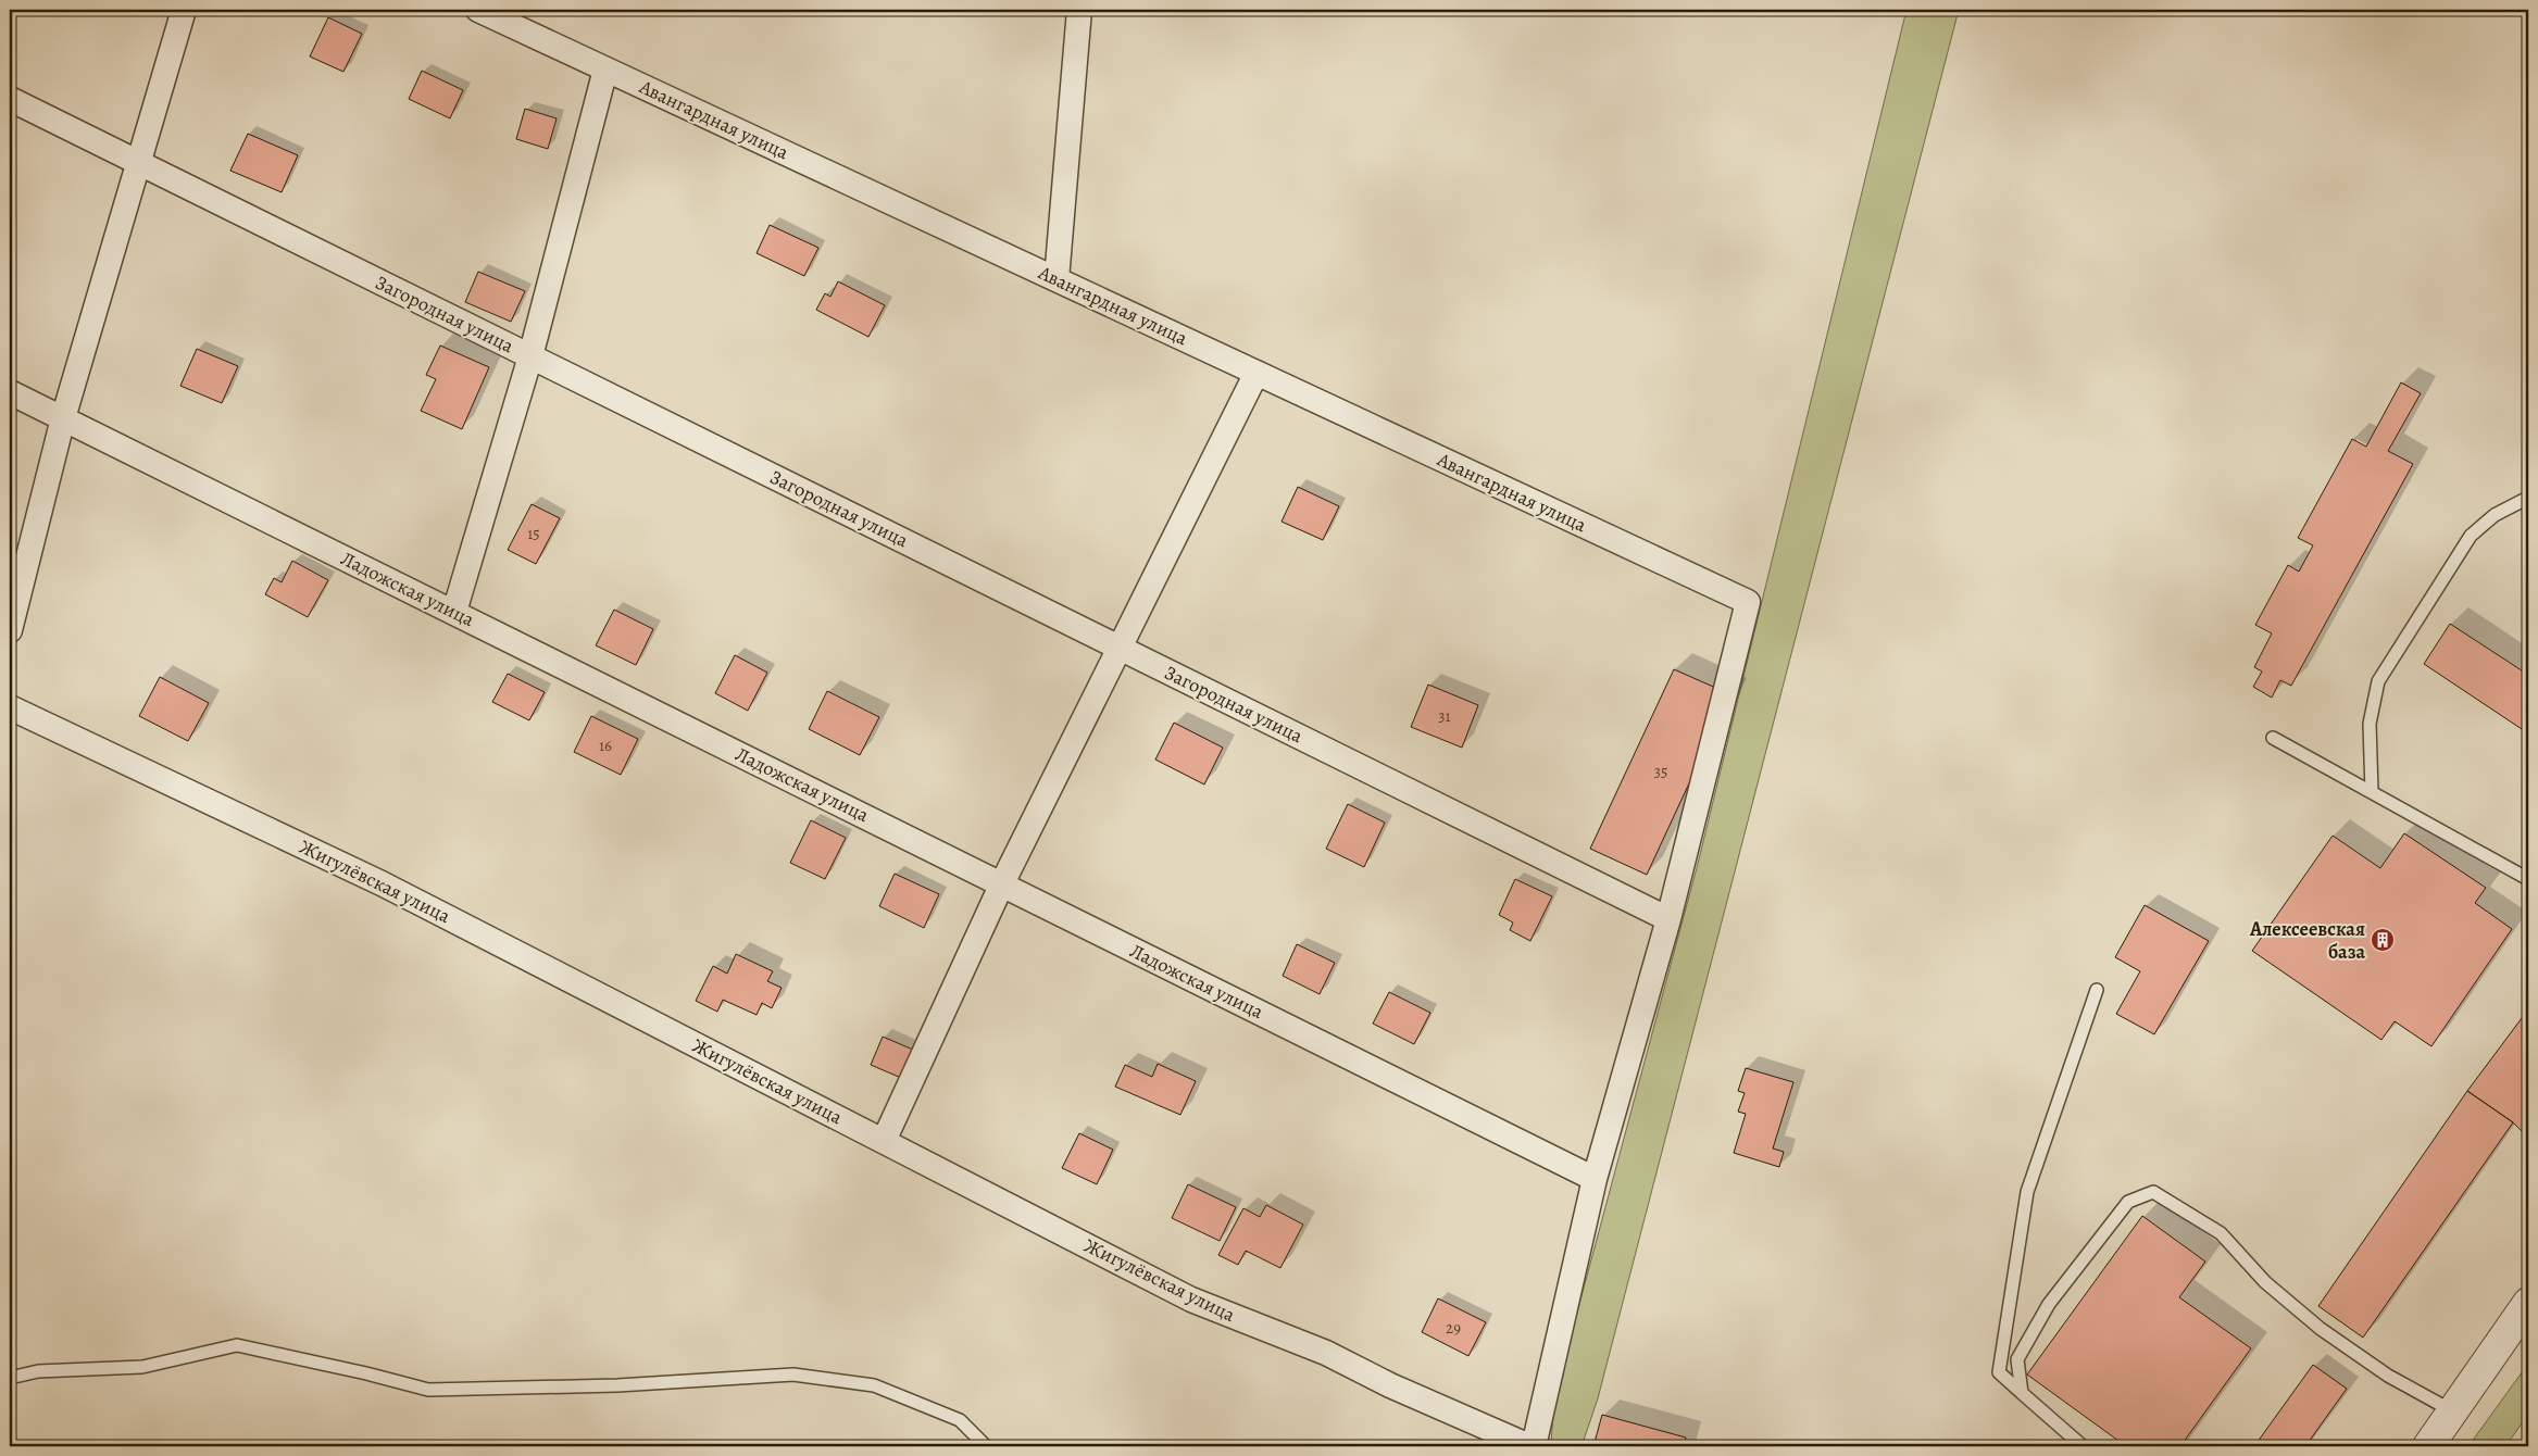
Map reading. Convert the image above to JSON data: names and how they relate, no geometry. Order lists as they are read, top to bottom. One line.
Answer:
{"streets":{"street":["Авангардная улица","Загородная улица","Ладожская улица","Жигулёвская улица"]},"crossings":[["Авангардная улица","Загородная улица"]],"places":{"building":["Алексеевская база"]},"house_numbers":["15","31","16","35","29"]}
